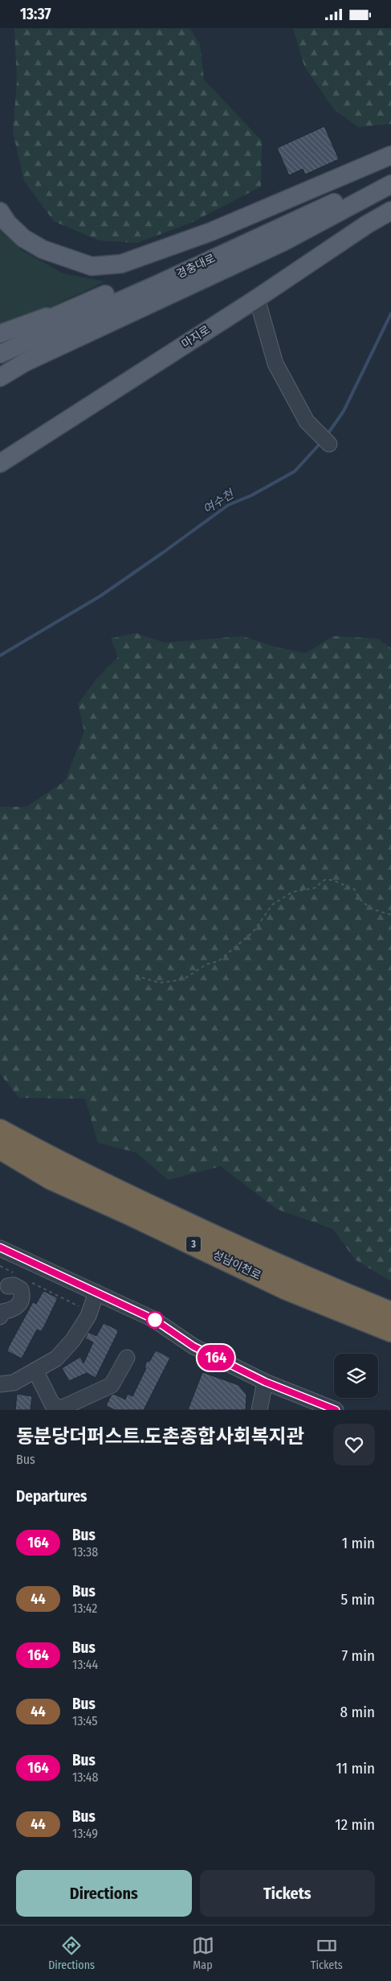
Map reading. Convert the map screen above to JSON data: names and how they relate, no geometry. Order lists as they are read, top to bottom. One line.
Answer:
{"streets":{"highway":["3","성남이천로"],"main road":["경충대로","마지로"]},"water":["여수천"],"lines":["bus line 164"],"page":{"status":"13:37","on_map":"164","heading":[["동분당더퍼스트.도촌종합사회복지관","Bus"],"Departures"],"list":[{"mark":"164","name":"Bus","note":"13:38","value":"1 min"},{"mark":"44","name":"Bus","note":"13:42","value":"5 min"},{"mark":"164","name":"Bus","note":"13:44","value":"7 min"},{"mark":"44","name":"Bus","note":"13:45","value":"8 min"},{"mark":"164","name":"Bus","note":"13:48","value":"11 min"},{"mark":"44","name":"Bus","note":"13:49","value":"12 min"}],"buttons":["Directions","Tickets"],"tabs":["Directions","Map","Tickets"]}}
